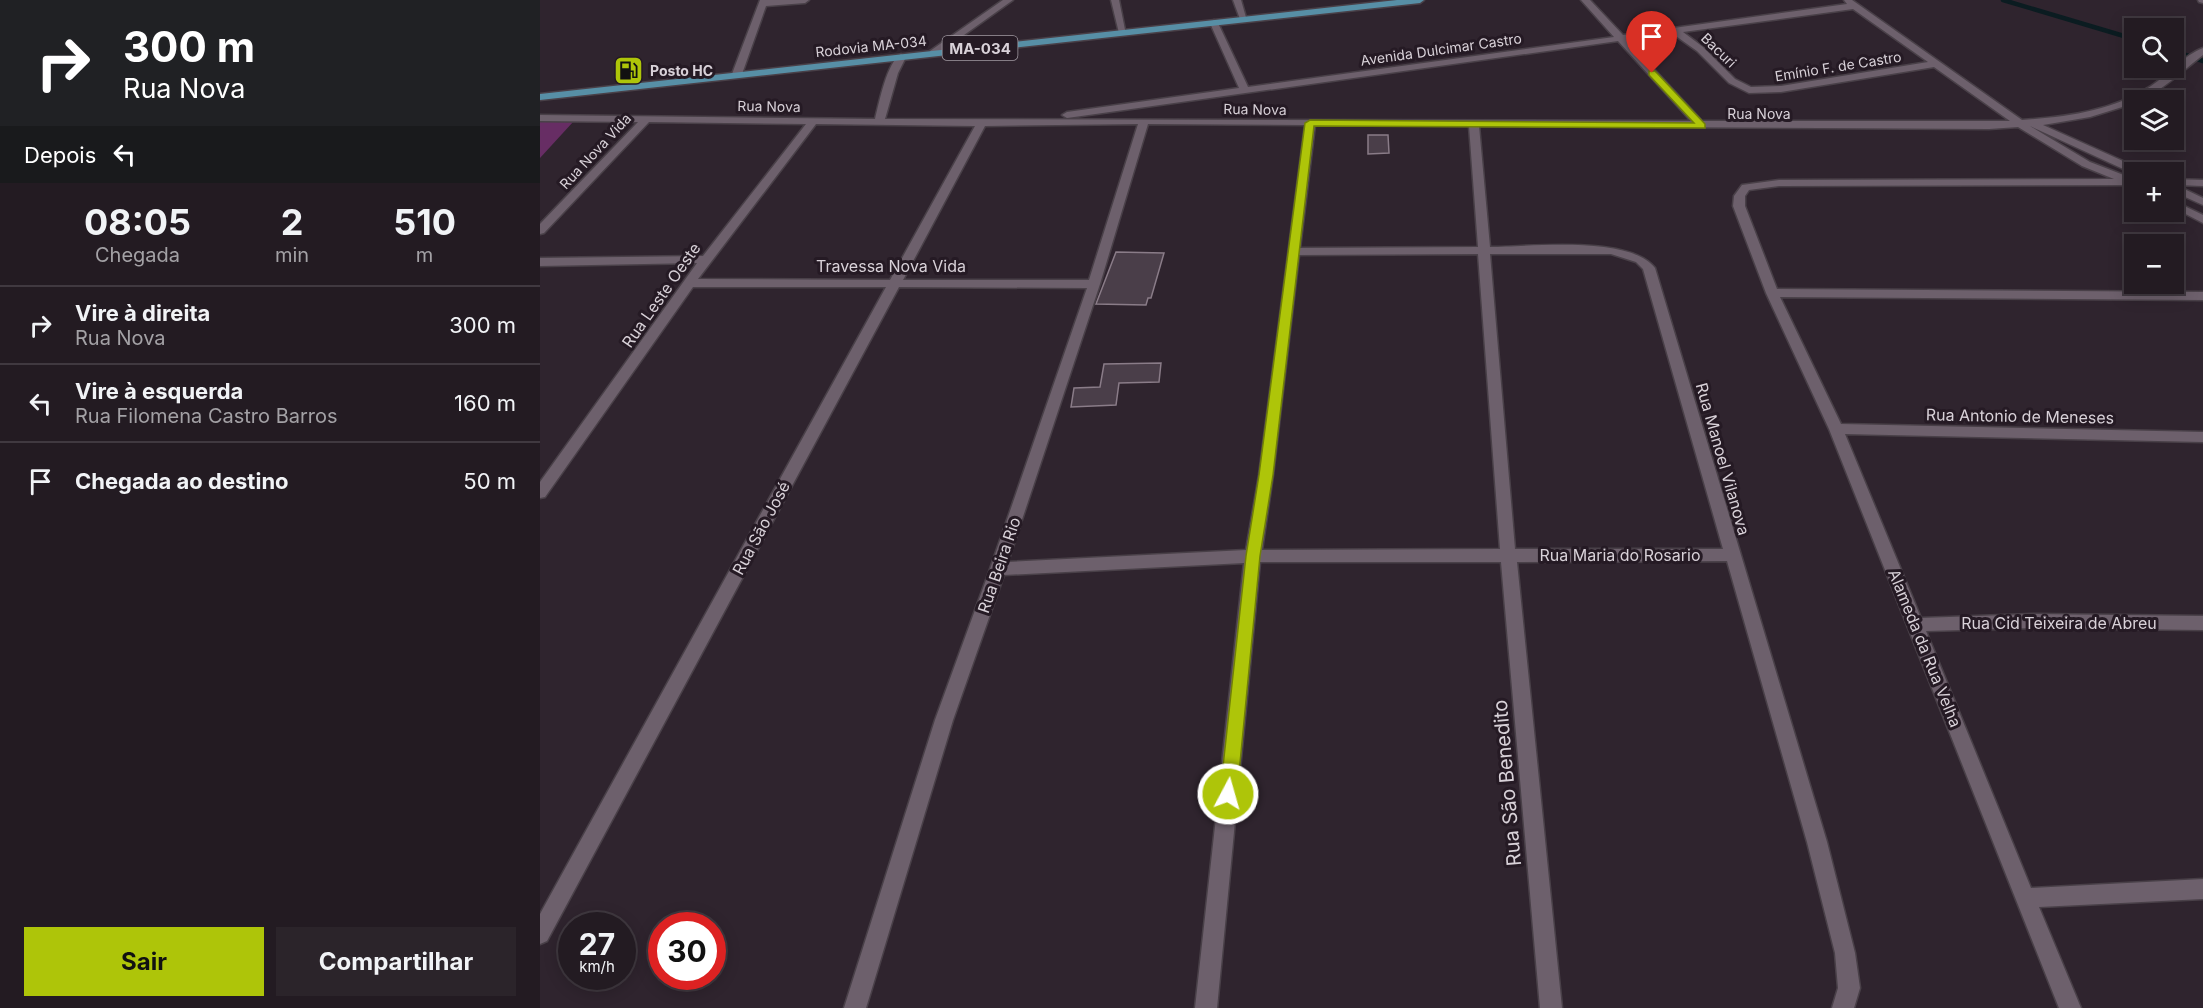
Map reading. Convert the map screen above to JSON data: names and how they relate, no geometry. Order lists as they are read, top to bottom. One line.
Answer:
{"streets":{"main road":["Rodovia MA-034","MA-034"],"street":["Avenida Dulcimar Castro","Bacuri","Emínio F. de Castro","Rua Nova","Rua Nova Vida","Travessa Nova Vida","Rua Leste Oeste","Rua Antonio de Meneses","Rua Manoel Vilanova","Rua São José","Rua Maria do Rosario","Rua Beira Rio","Rua Cid Teixeira de Abreu","Alameda da Rua Velha","Rua São Benedito"]},"crossings":[["Avenida Dulcimar Castro","Bacuri"],["Avenida Dulcimar Castro","Rua Nova"],["Bacuri","Emínio F. de Castro"],["Rua Nova","Rua Nova Vida"],["Rua Nova","Rua Leste Oeste"],["Rua Nova","Rua São José"],["Rua Nova","Rua Beira Rio"],["Rua Nova","Alameda da Rua Velha"],["Rua Nova","Rua São Benedito"],["Travessa Nova Vida","Rua Leste Oeste"],["Travessa Nova Vida","Rua São José"],["Travessa Nova Vida","Rua Beira Rio"],["Rua Antonio de Meneses","Alameda da Rua Velha"],["Rua Manoel Vilanova","Rua Maria do Rosario"],["Rua Manoel Vilanova","Rua São Benedito"],["Rua Maria do Rosario","Rua Beira Rio"],["Rua Maria do Rosario","Rua São Benedito"],["Rua Cid Teixeira de Abreu","Alameda da Rua Velha"]],"places":{"fuel station":["Posto HC"]},"page":{"turn":["300 m","Rua Nova"],"map_buttons":["+","−"],"then":"Depois","eta":["08:05","Chegada","2","min","510","m"],"list":[{"name":"Vire à direita","note":"Rua Nova","value":"300 m"},{"name":"Vire à esquerda","note":"Rua Filomena Castro Barros","value":"160 m"},{"name":"Chegada ao destino","value":"50 m"}],"speed":"27 km/h","limit":"30","buttons":["Sair","Compartilhar"]}}
